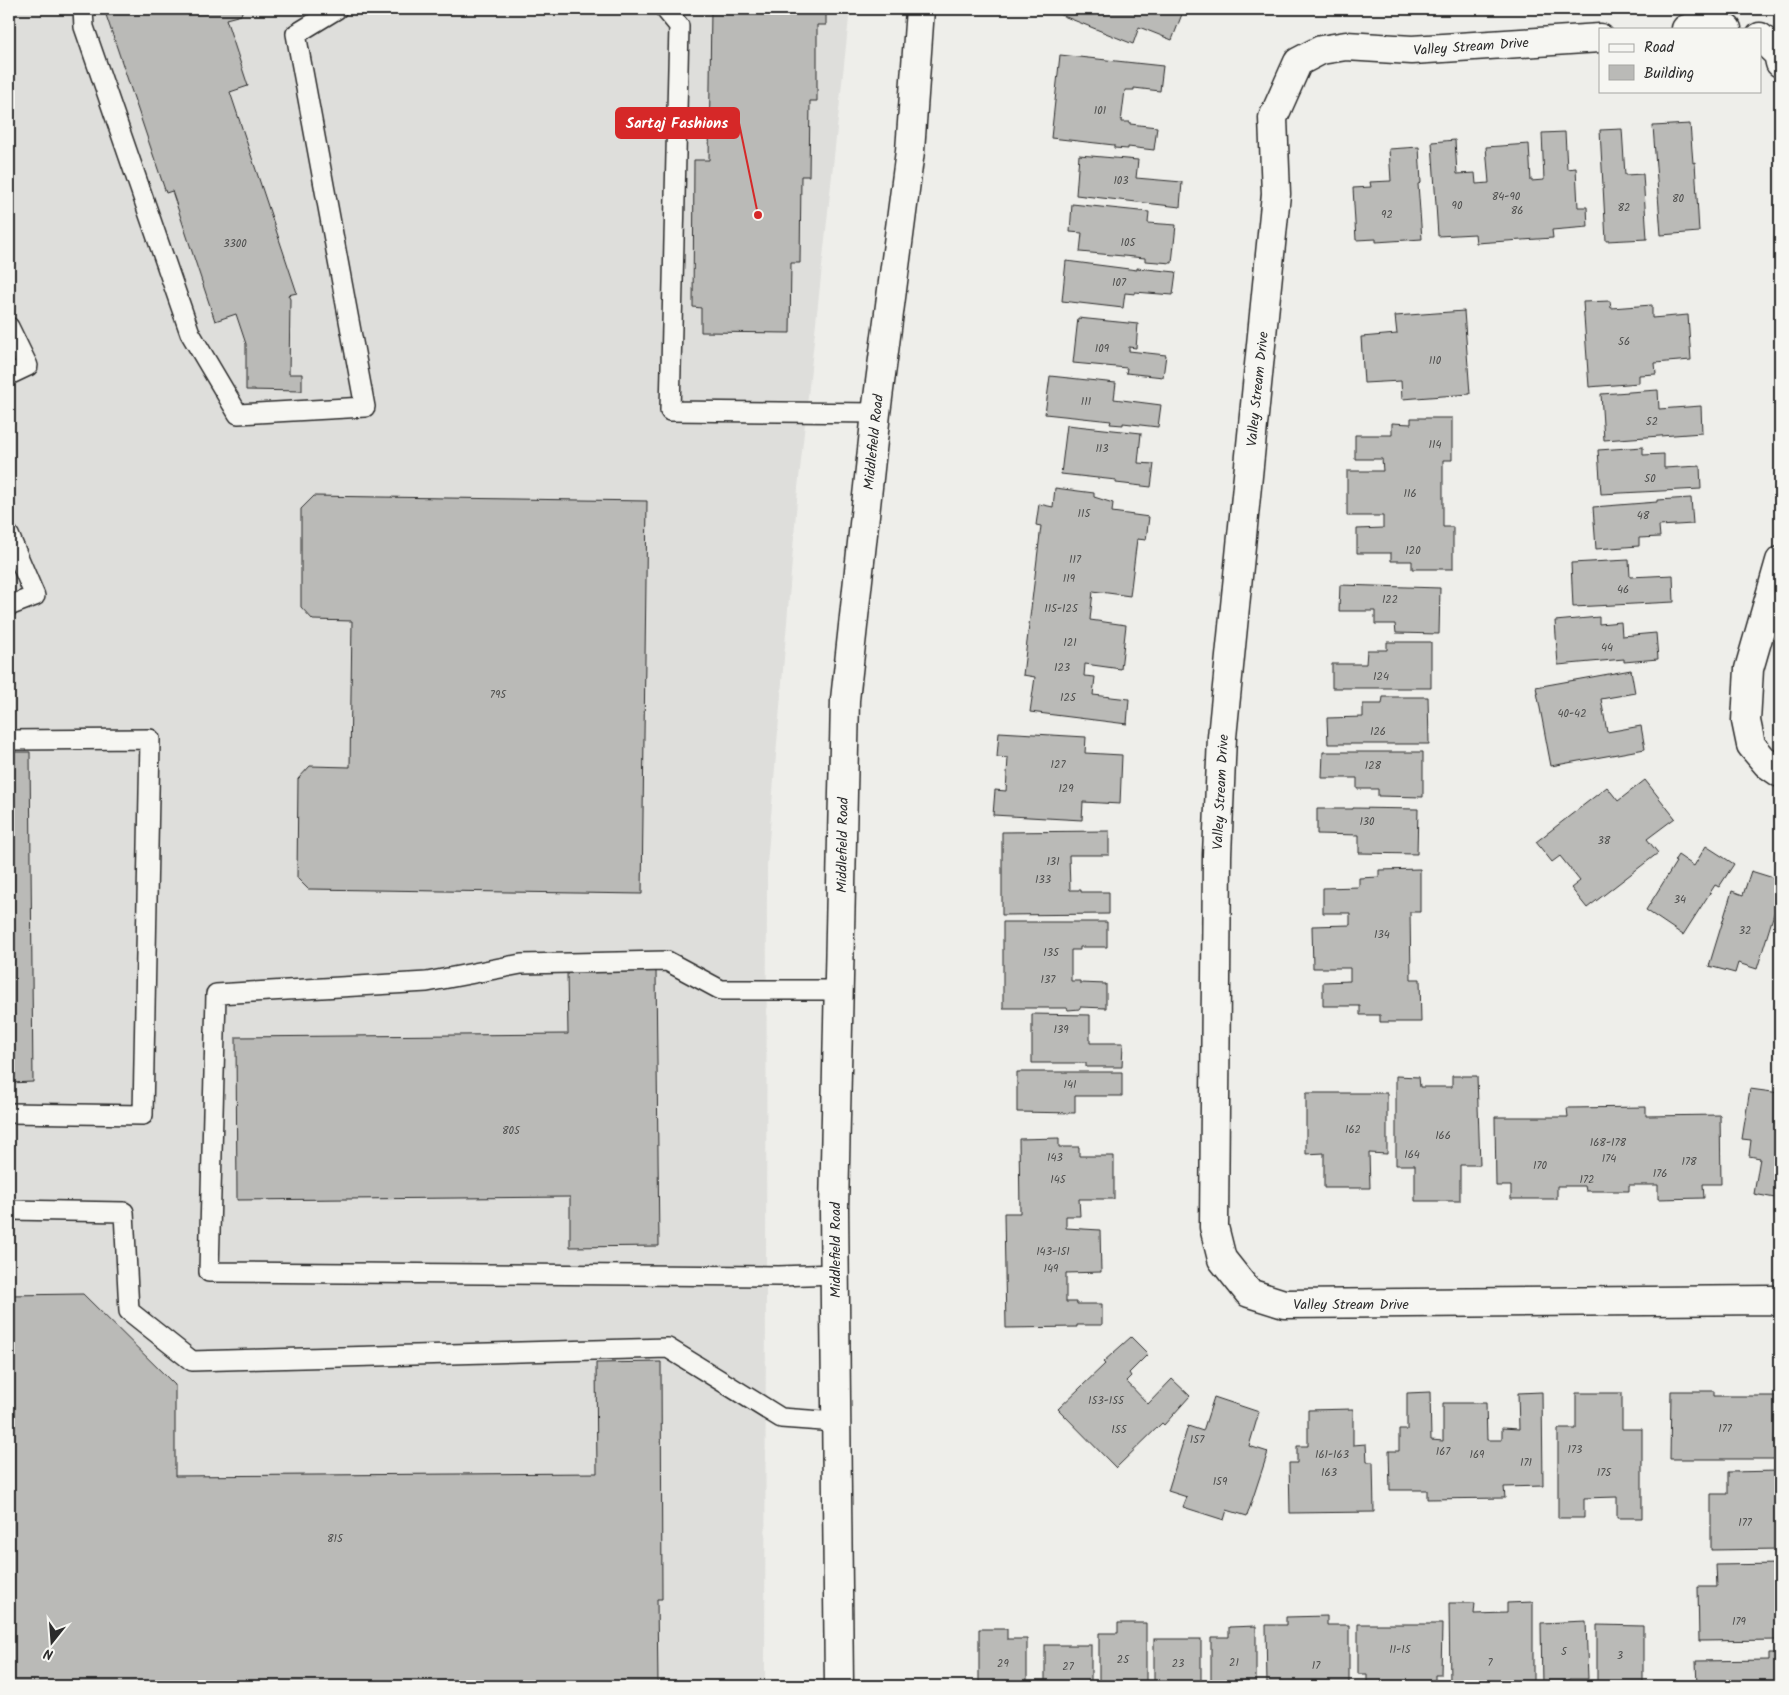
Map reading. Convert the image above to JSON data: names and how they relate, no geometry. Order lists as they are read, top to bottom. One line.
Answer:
{"streets":{"street":["Valley Stream Drive","Middlefield Road"]},"places":["Sartaj Fashions"],"house_numbers":["101","103","84-90","80","90","82","86","92","105","3300","107","56","109","110","111","52","114","113","50","116","115","48","120","117","119","46","122","115-125","121","44","123","124","795","125","40-42","126","127","128","129","130","38","131","133","34","32","134","135","137","139","141","162","805","166","168-178","164","143","174","178","170","176","145","172","143-151","149","153-155","177","155","157","173","167","161-163","169","171","163","175","159","177","815","179","11-15","5","3","25","21","7","29","23","17","27"],"legend":["Road","Building"],"north":"bottom"}
